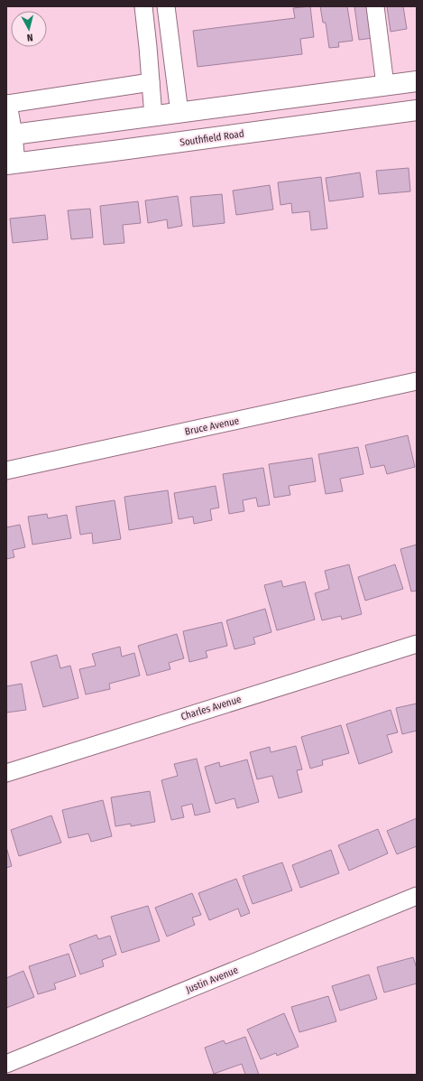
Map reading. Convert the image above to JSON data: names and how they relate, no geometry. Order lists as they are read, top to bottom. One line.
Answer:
{"streets":{"main road":["Southfield Road"],"street":["Bruce Avenue","Charles Avenue","Justin Avenue"]},"north":"bottom"}
